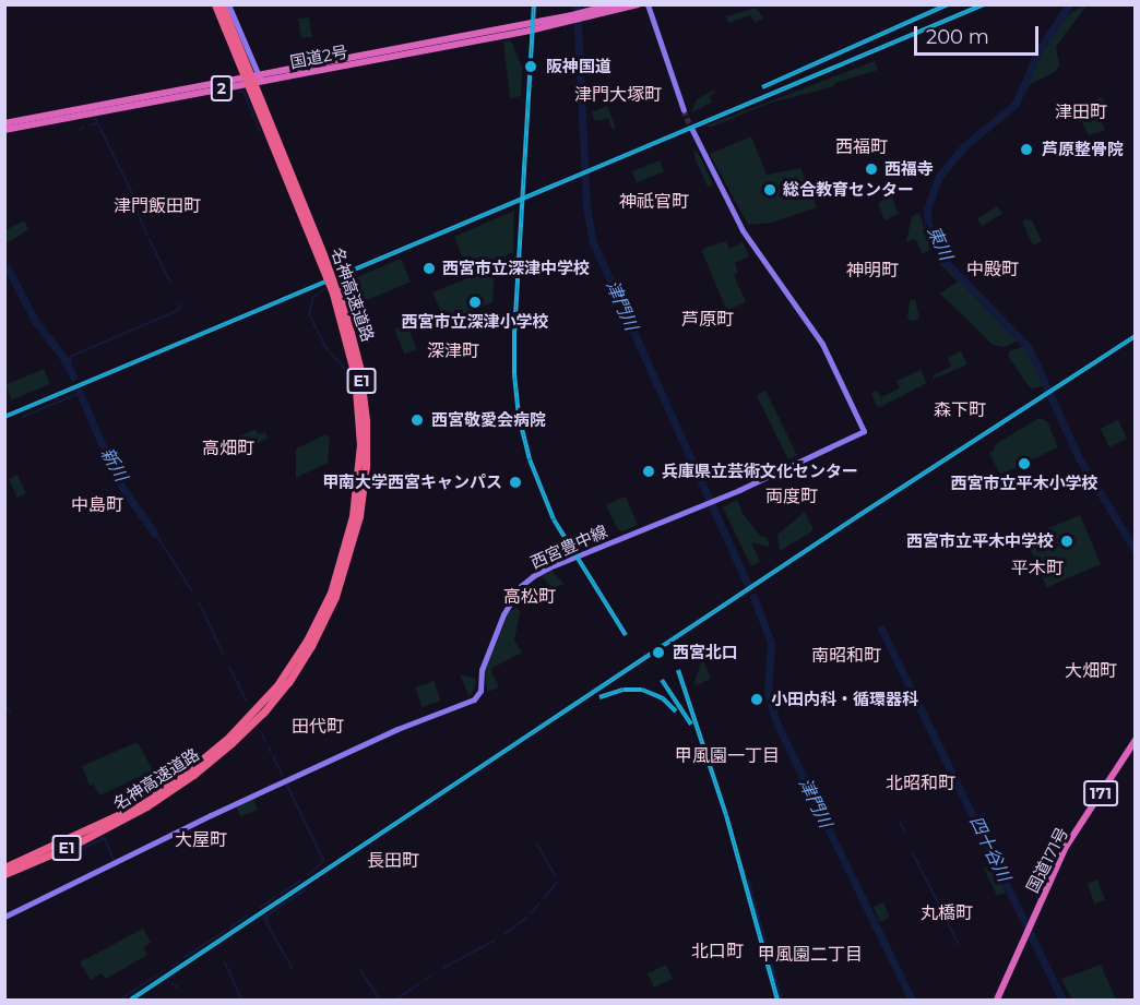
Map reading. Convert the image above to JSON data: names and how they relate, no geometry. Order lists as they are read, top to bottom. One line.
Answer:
{"streets":{"highway":["国道2号","2","名神高速道路","E1","171","国道171号"],"main road":["西宮豊中線"]},"districts":["津門大塚町","津田町","西福町","神祇官町","津門飯田町","中殿町","神明町","芦原町","深津町","森下町","高畑町","両度町","中島町","平木町","高松町","南昭和町","大畑町","田代町","甲風園一丁目","北昭和町","大屋町","長田町","丸橋町","北口町","甲風園二丁目"],"water":["東川","津門川","新川","四十谷川"],"places":["阪神国道","芦原整骨院","西福寺","総合教育センター","西宮市立深津中学校","西宮市立深津小学校","西宮敬愛会病院","西宮市立平木小学校","兵庫県立芸術文化センター","甲南大学西宮キャンパス","西宮市立平木中学校","西宮北口","小田内科・循環器科"],"scale_bar":"200 m"}
